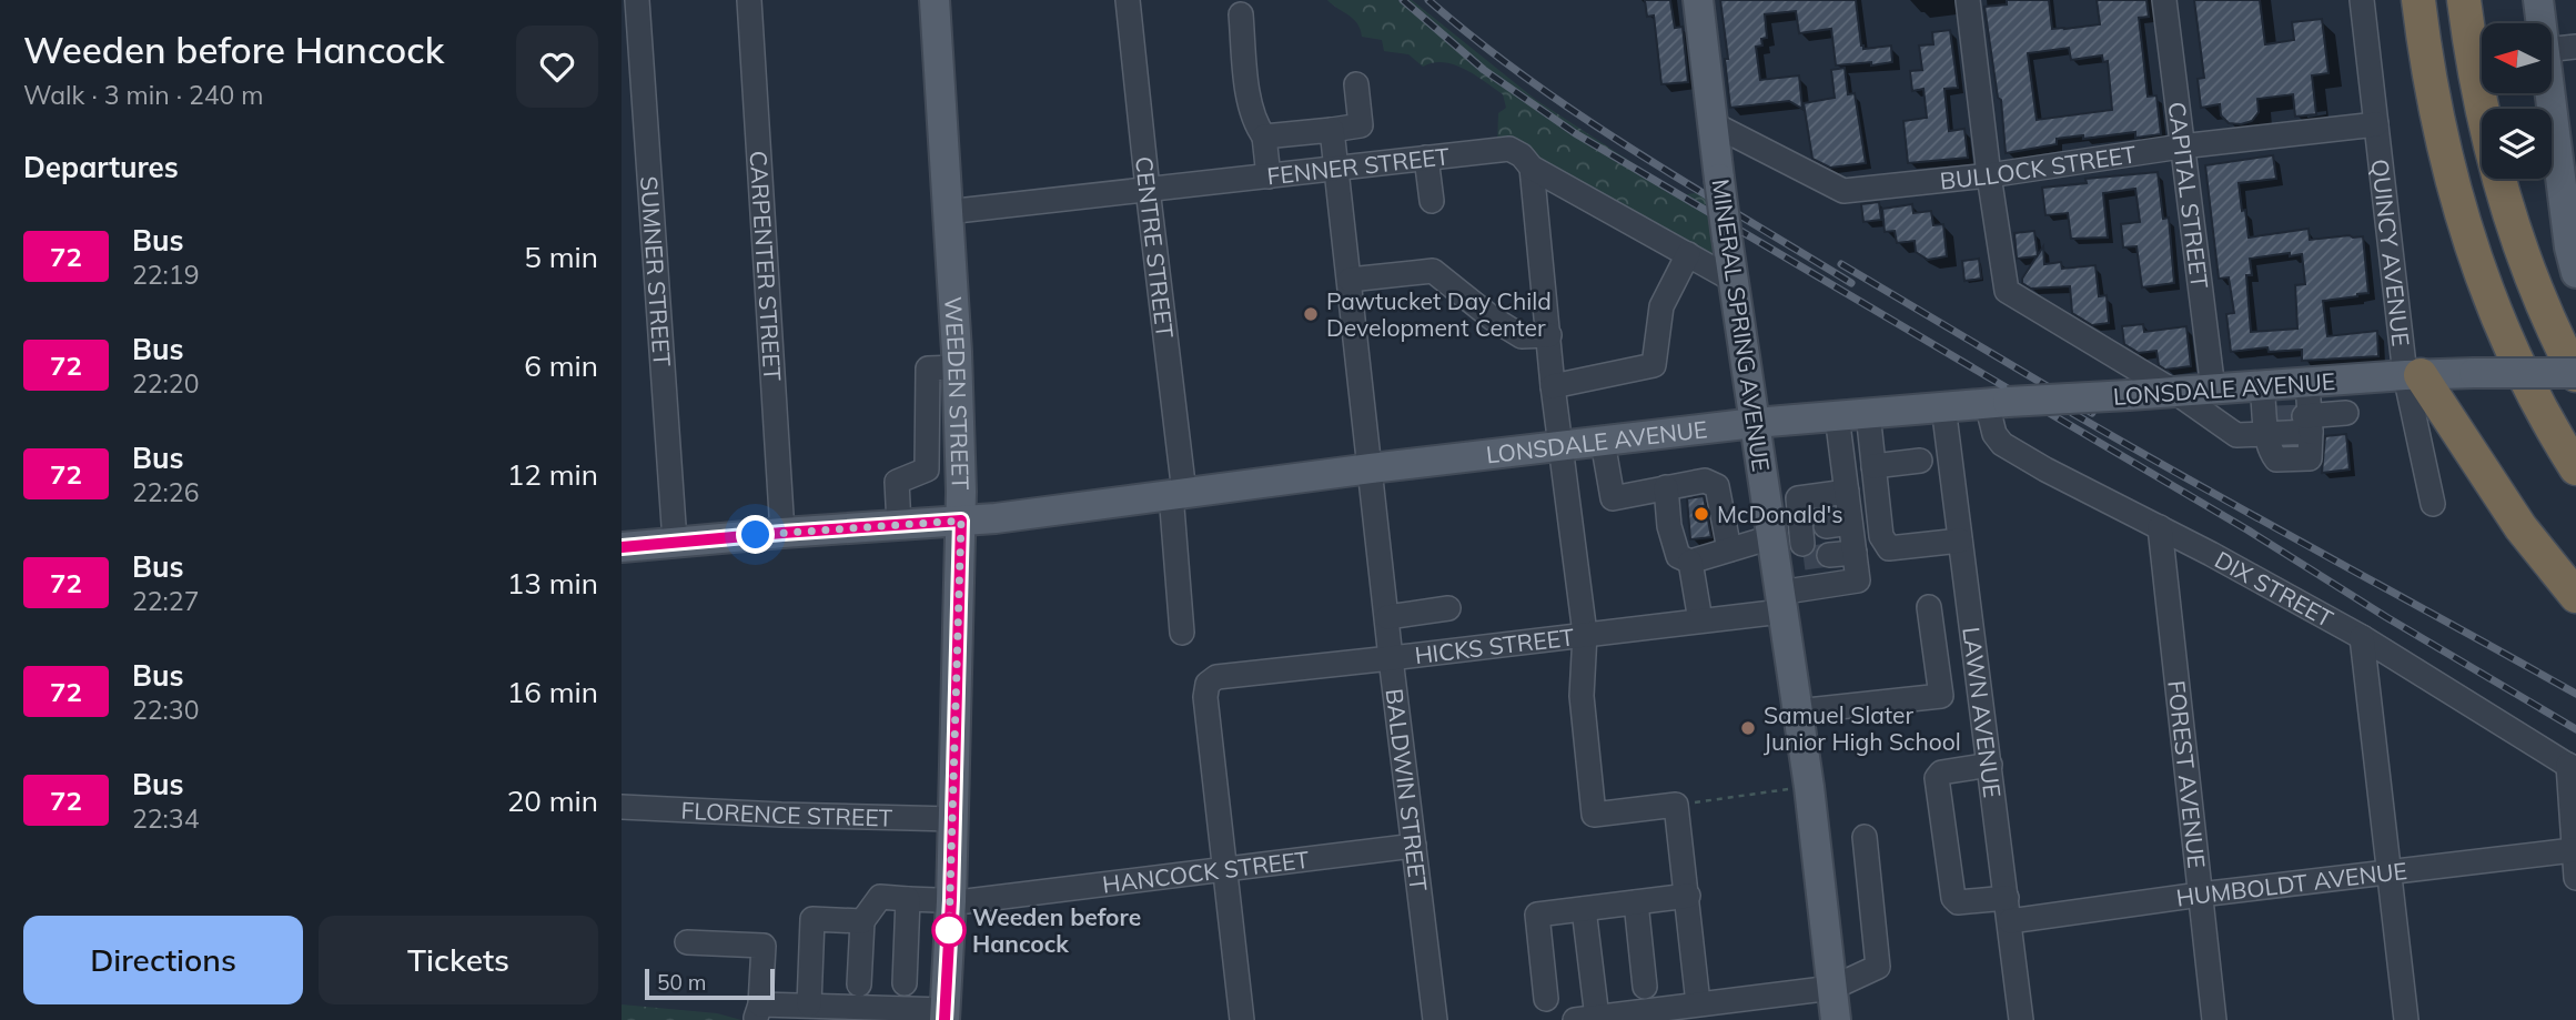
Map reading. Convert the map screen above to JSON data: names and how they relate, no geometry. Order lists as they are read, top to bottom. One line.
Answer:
{"streets":{"main road":["MINERAL SPRING AVENUE","LONSDALE AVENUE","WEEDEN STREET"],"street":["FENNER STREET","BULLOCK STREET","CAPITAL STREET","CENTRE STREET","QUINCY AVENUE","CARPENTER STREET","SUMNER STREET","DIX STREET","HICKS STREET","LAWN AVENUE","FOREST AVENUE","BALDWIN STREET","FLORENCE STREET","HANCOCK STREET","HUMBOLDT AVENUE"]},"crossings":[["FENNER STREET","CENTRE STREET"],["FENNER STREET","MINERAL SPRING AVENUE"],["FENNER STREET","WEEDEN STREET"],["FENNER STREET","BALDWIN STREET"],["BULLOCK STREET","CAPITAL STREET"],["BULLOCK STREET","QUINCY AVENUE"],["BULLOCK STREET","MINERAL SPRING AVENUE"],["CAPITAL STREET","LONSDALE AVENUE"],["CENTRE STREET","LONSDALE AVENUE"],["QUINCY AVENUE","LONSDALE AVENUE"],["CARPENTER STREET","LONSDALE AVENUE"],["SUMNER STREET","LONSDALE AVENUE"],["MINERAL SPRING AVENUE","LONSDALE AVENUE"],["MINERAL SPRING AVENUE","HICKS STREET"],["LONSDALE AVENUE","WEEDEN STREET"],["LONSDALE AVENUE","DIX STREET"],["LONSDALE AVENUE","LAWN AVENUE"],["LONSDALE AVENUE","BALDWIN STREET"],["WEEDEN STREET","FLORENCE STREET"],["WEEDEN STREET","HANCOCK STREET"],["DIX STREET","FOREST AVENUE"],["HICKS STREET","BALDWIN STREET"],["HICKS STREET","HANCOCK STREET"],["LAWN AVENUE","HUMBOLDT AVENUE"],["FOREST AVENUE","HUMBOLDT AVENUE"],["BALDWIN STREET","HANCOCK STREET"]],"places":["Pawtucket Day Child Development Center","McDonald's","Samuel Slater Junior High School","Weeden before Hancock"],"lines":["bus line 72"],"scale_bar":"50 m","north":"left","page":{"heading":[["Weeden before Hancock","Walk · 3 min · 240 m"],"Departures"],"list":[{"mark":"72","name":"Bus","note":"22:19","value":"5 min"},{"mark":"72","name":"Bus","note":"22:20","value":"6 min"},{"mark":"72","name":"Bus","note":"22:26","value":"12 min"},{"mark":"72","name":"Bus","note":"22:27","value":"13 min"},{"mark":"72","name":"Bus","note":"22:30","value":"16 min"},{"mark":"72","name":"Bus","note":"22:34","value":"20 min"}],"buttons":["Directions","Tickets"],"scale":"50 m"}}
